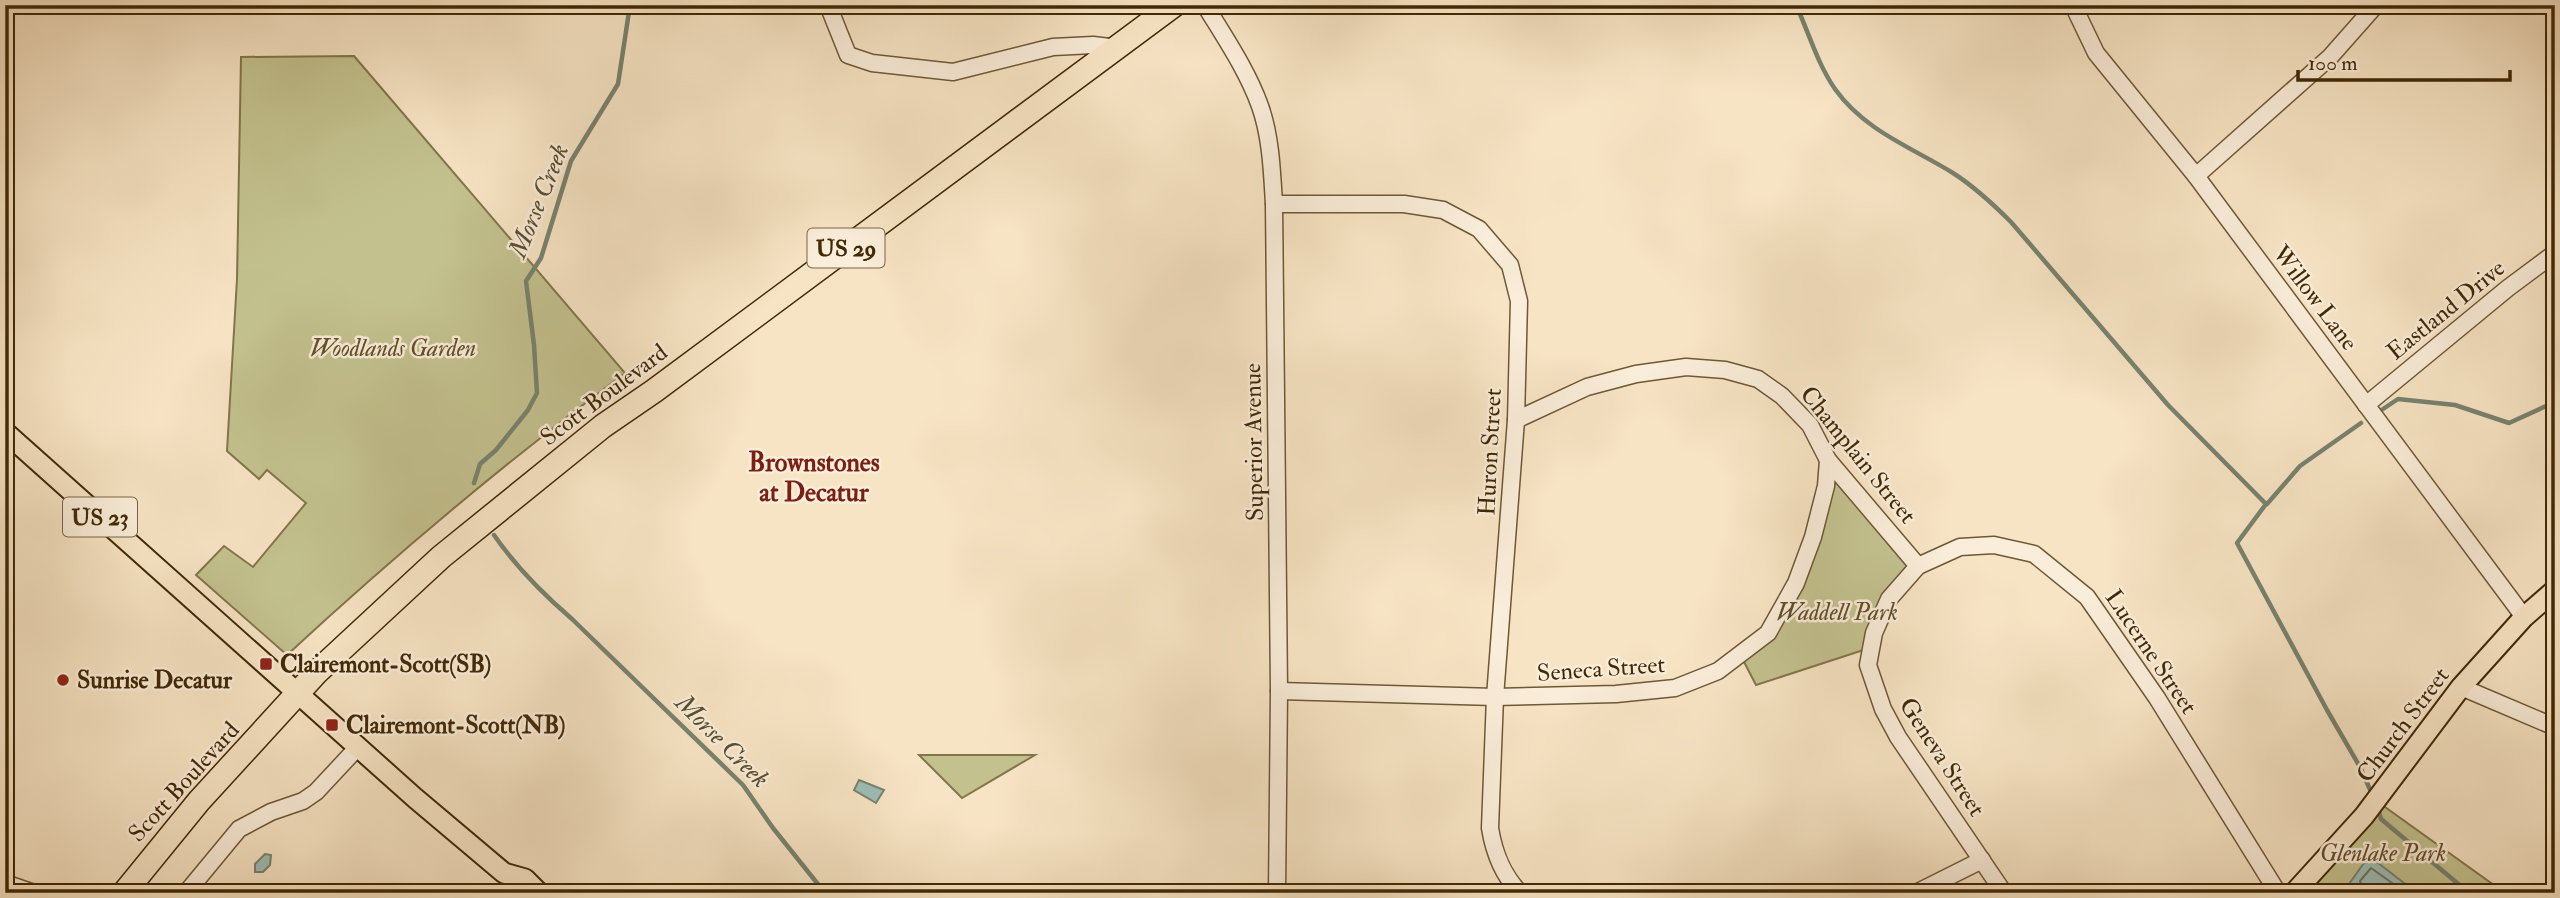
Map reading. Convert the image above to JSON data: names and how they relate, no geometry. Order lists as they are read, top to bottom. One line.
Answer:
{"streets":{"highway":["US 29","Scott Boulevard"],"main road":["US 23","Church Street"],"street":["Willow Lane","Eastland Drive","Superior Avenue","Huron Street","Champlain Street","Lucerne Street","Seneca Street","Geneva Street"]},"crossings":[["Willow Lane","Eastland Drive"],["Willow Lane","Church Street"],["Scott Boulevard","US 23"],["Superior Avenue","Huron Street"],["Superior Avenue","Seneca Street"],["Huron Street","Champlain Street"],["Huron Street","Seneca Street"],["Champlain Street","Lucerne Street"],["Champlain Street","Seneca Street"],["Champlain Street","Geneva Street"],["Lucerne Street","Geneva Street"]],"districts":["Brownstones at Decatur"],"water":["Morse Creek"],"parks":["Woodlands Garden","Waddell Park","Glenlake Park"],"places":{"transit":["Clairemont-Scott(SB)","Clairemont-Scott(NB)"],"other":["Sunrise Decatur"]},"scale_bar":"100 m"}
